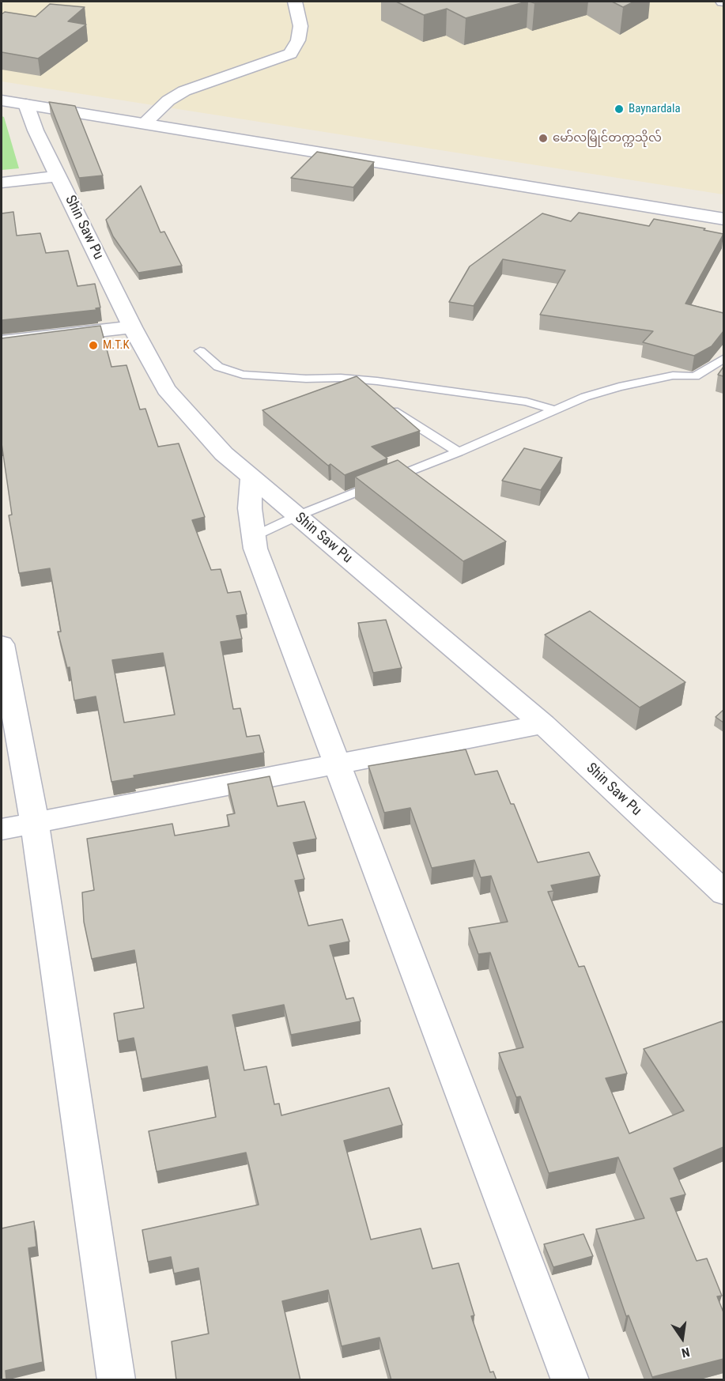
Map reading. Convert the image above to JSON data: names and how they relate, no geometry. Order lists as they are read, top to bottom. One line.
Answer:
{"streets":{"street":["Shin Saw Pu"]},"places":["Baynardala","မော်လမြိုင်တက္ကသိုလ်","M.T.K"],"north":"bottom"}
